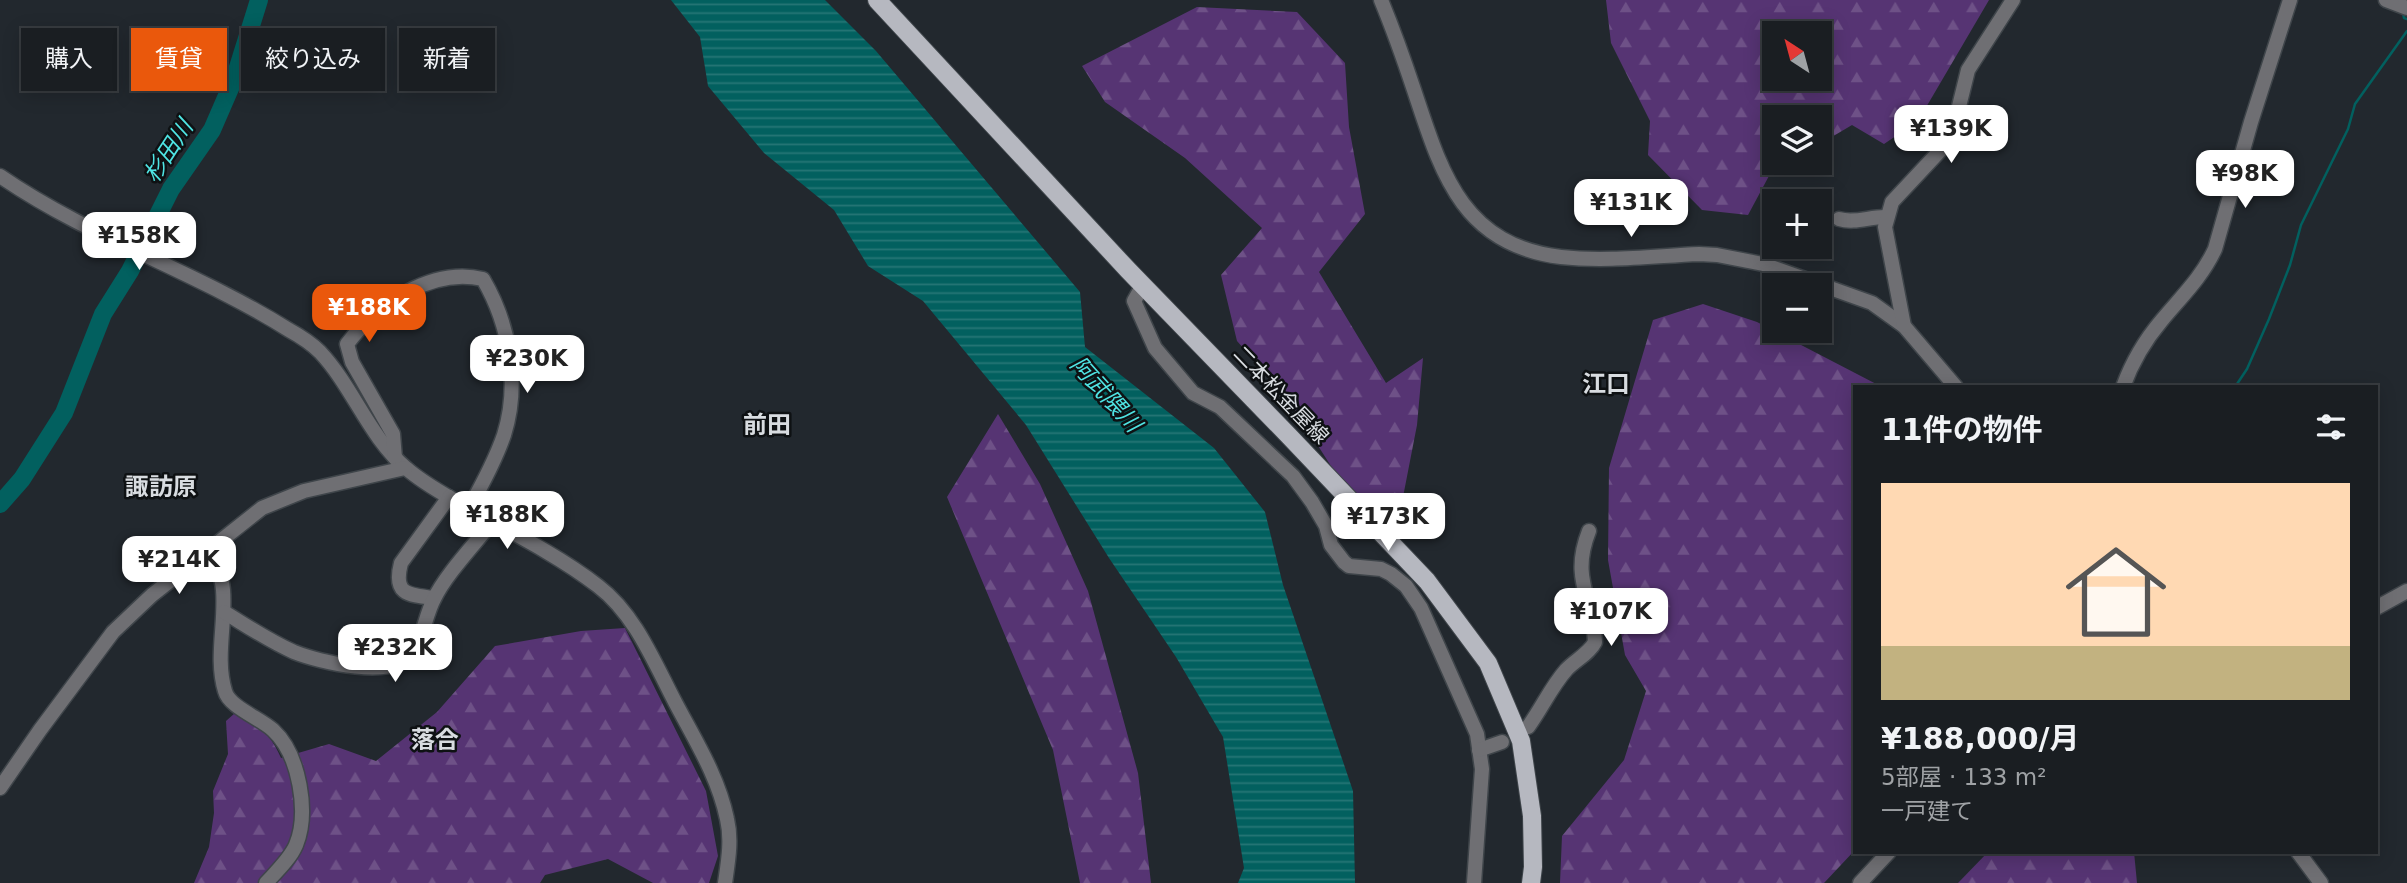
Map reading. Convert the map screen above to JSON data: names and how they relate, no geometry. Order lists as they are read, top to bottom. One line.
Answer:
{"streets":{"main road":["二本松金屋線"]},"districts":["江口","前田","諏訪原","落合"],"water":["杉田川","阿武隈川"],"north":"top left","page":{"map_buttons":["+","−"],"chip":["購入","賃貸","絞り込み","新着"],"price":["¥139K","¥98K","¥131K","¥158K","¥188K","¥230K","¥188K","¥173K","¥214K","¥107K","¥232K"],"heading":"11件の物件","list":[{"name":"¥188,000/月","note":"5部屋 · 133 m² · 一戸建て"}]}}
